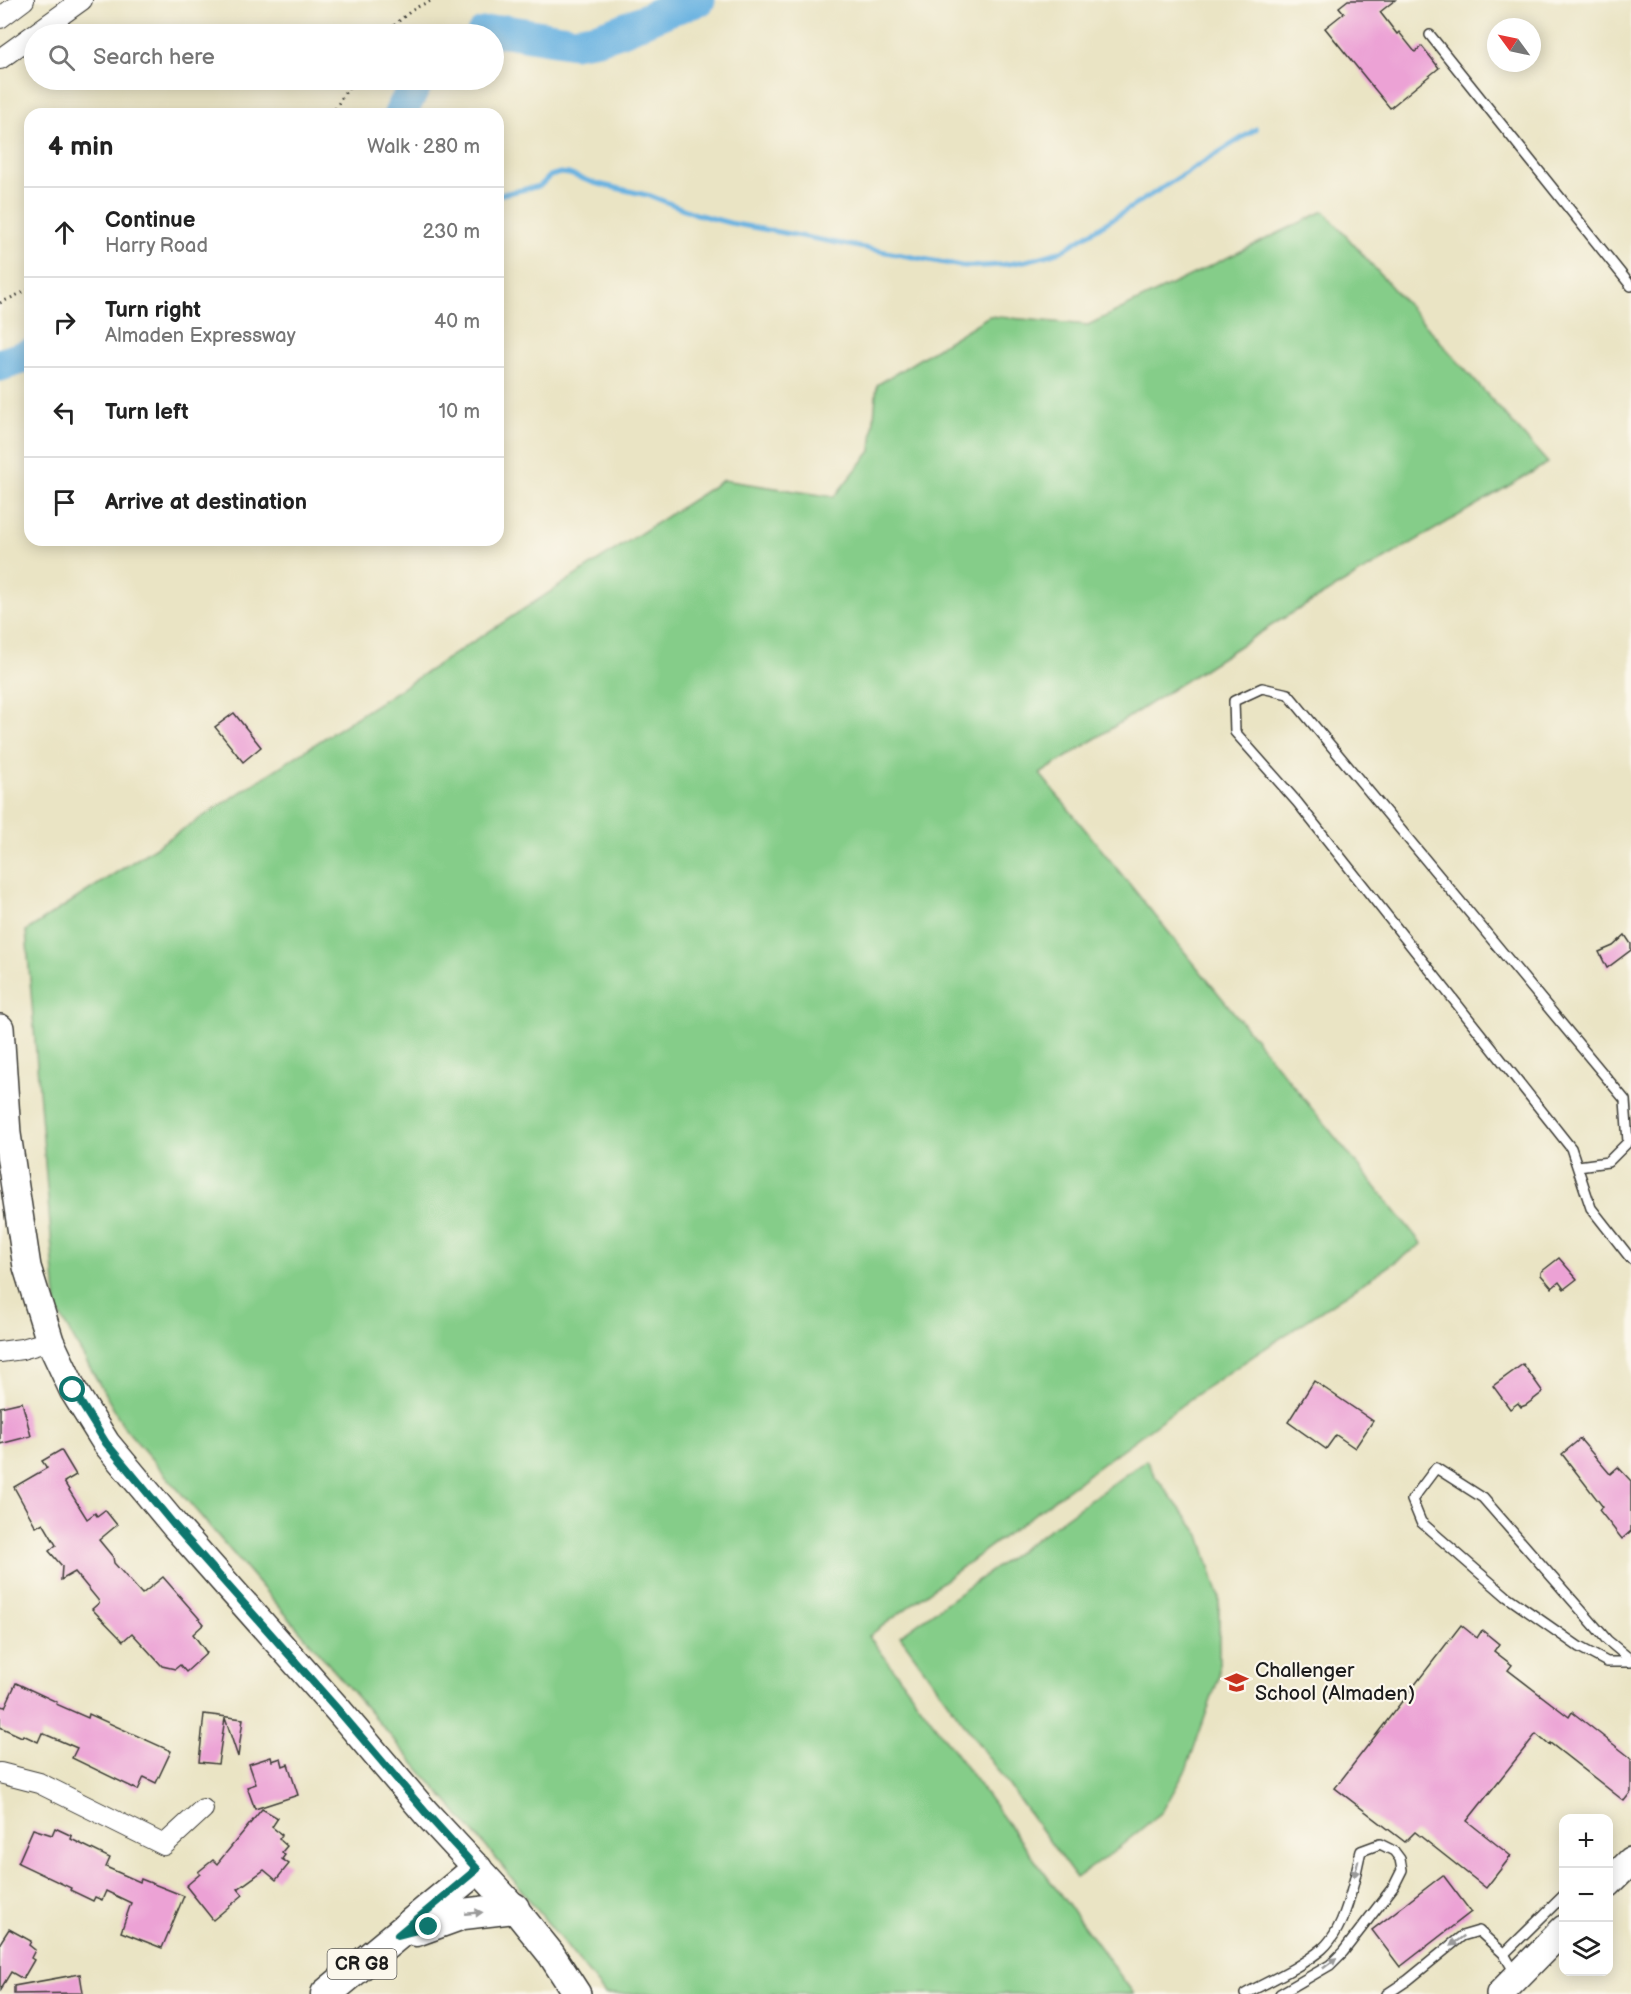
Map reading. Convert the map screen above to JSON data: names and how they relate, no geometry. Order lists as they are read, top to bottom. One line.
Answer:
{"streets":{"main road":["CR G8"]},"places":{"school or university":["Challenger School (Almaden)"]},"north":"top left","page":{"search":"Search here","heading":["4 min","Walk · 280 m"],"list":[["Continue","Harry Road","230 m"],["Turn right","Almaden Expressway","40 m"],["Turn left","10 m"],"Arrive at destination"],"map_buttons":["+","−"]}}
